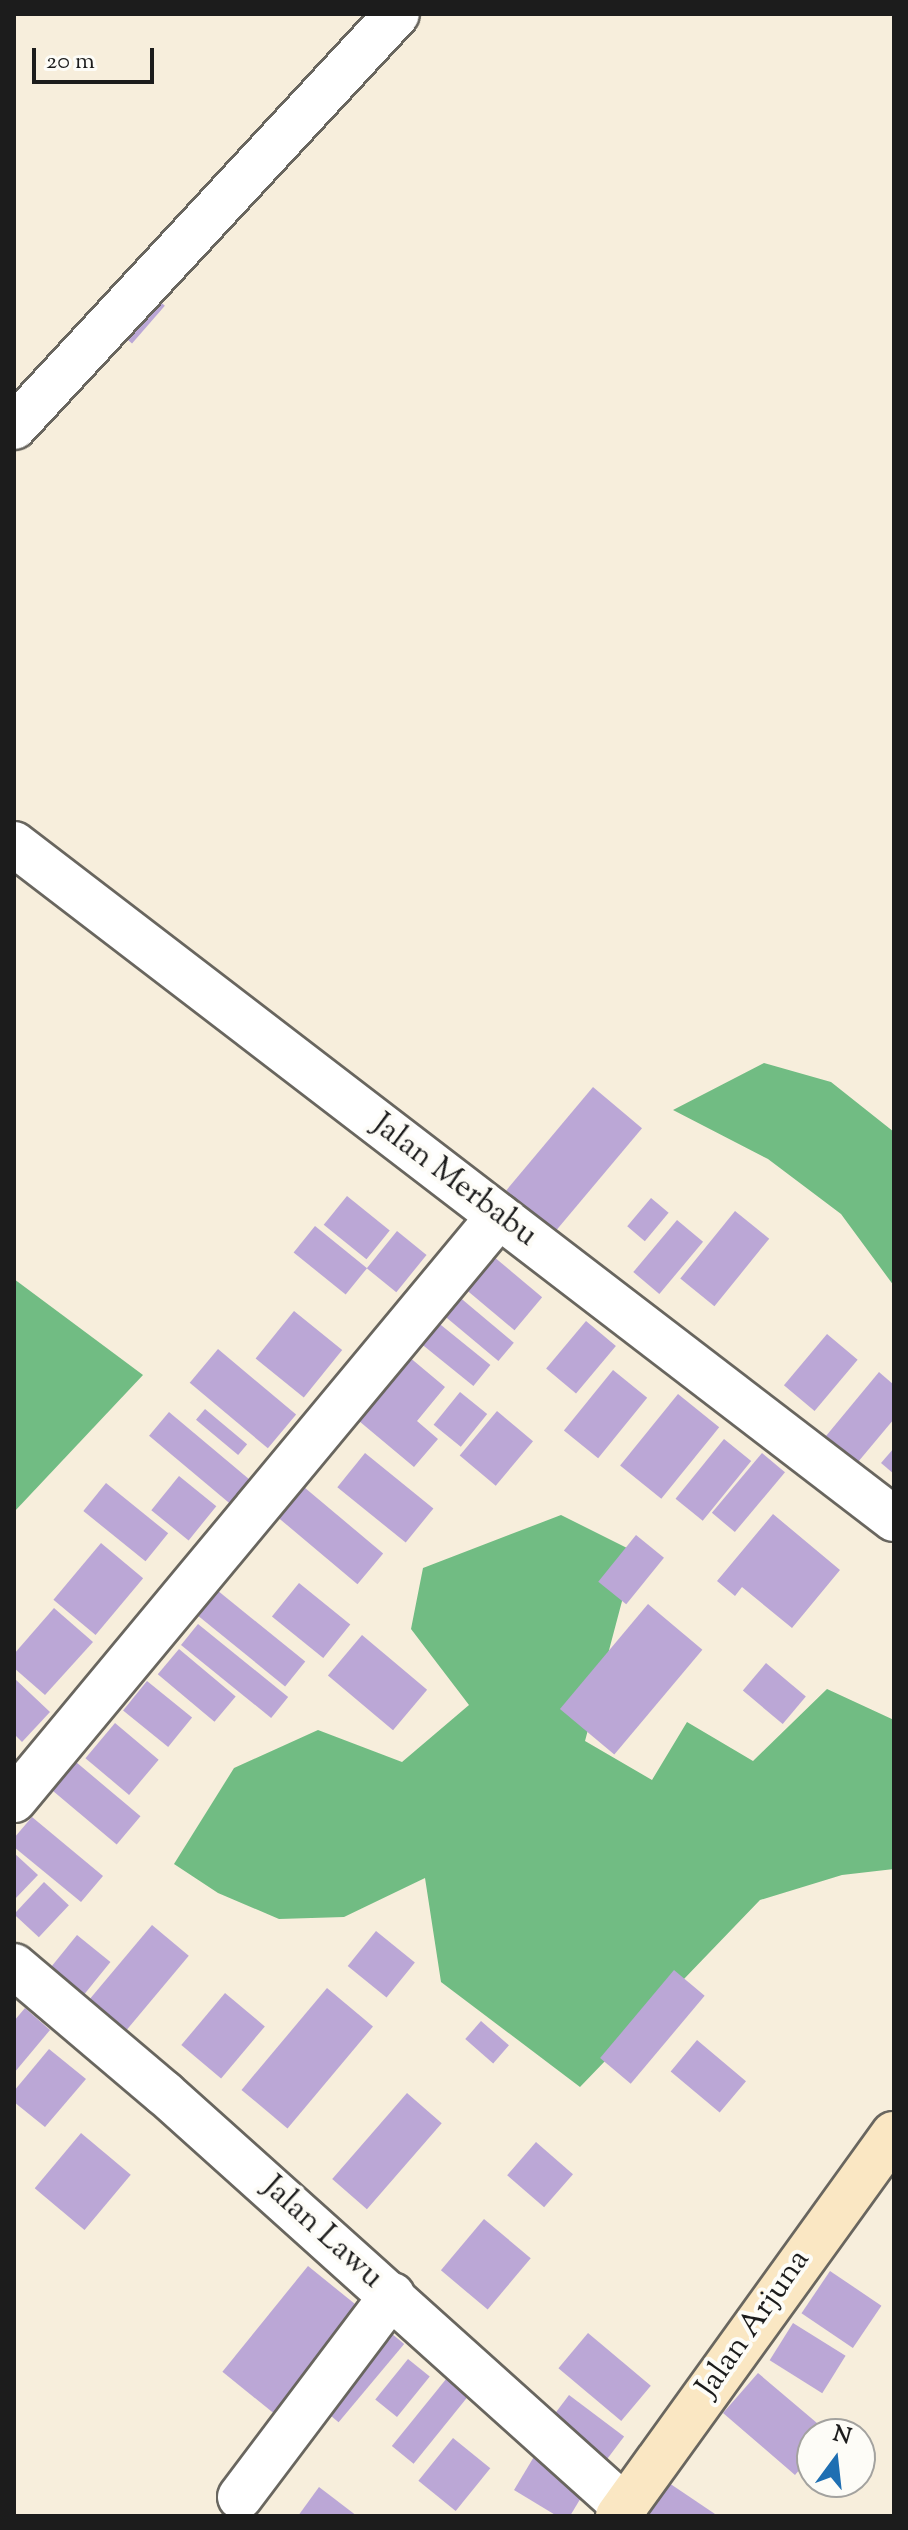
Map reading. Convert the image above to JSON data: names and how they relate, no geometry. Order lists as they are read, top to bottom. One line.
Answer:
{"streets":{"street":["Jalan Merbabu","Jalan Lawu","Jalan Arjuna"]},"crossings":[["Jalan Lawu","Jalan Arjuna"]],"scale_bar":"20 m","north":"top"}
